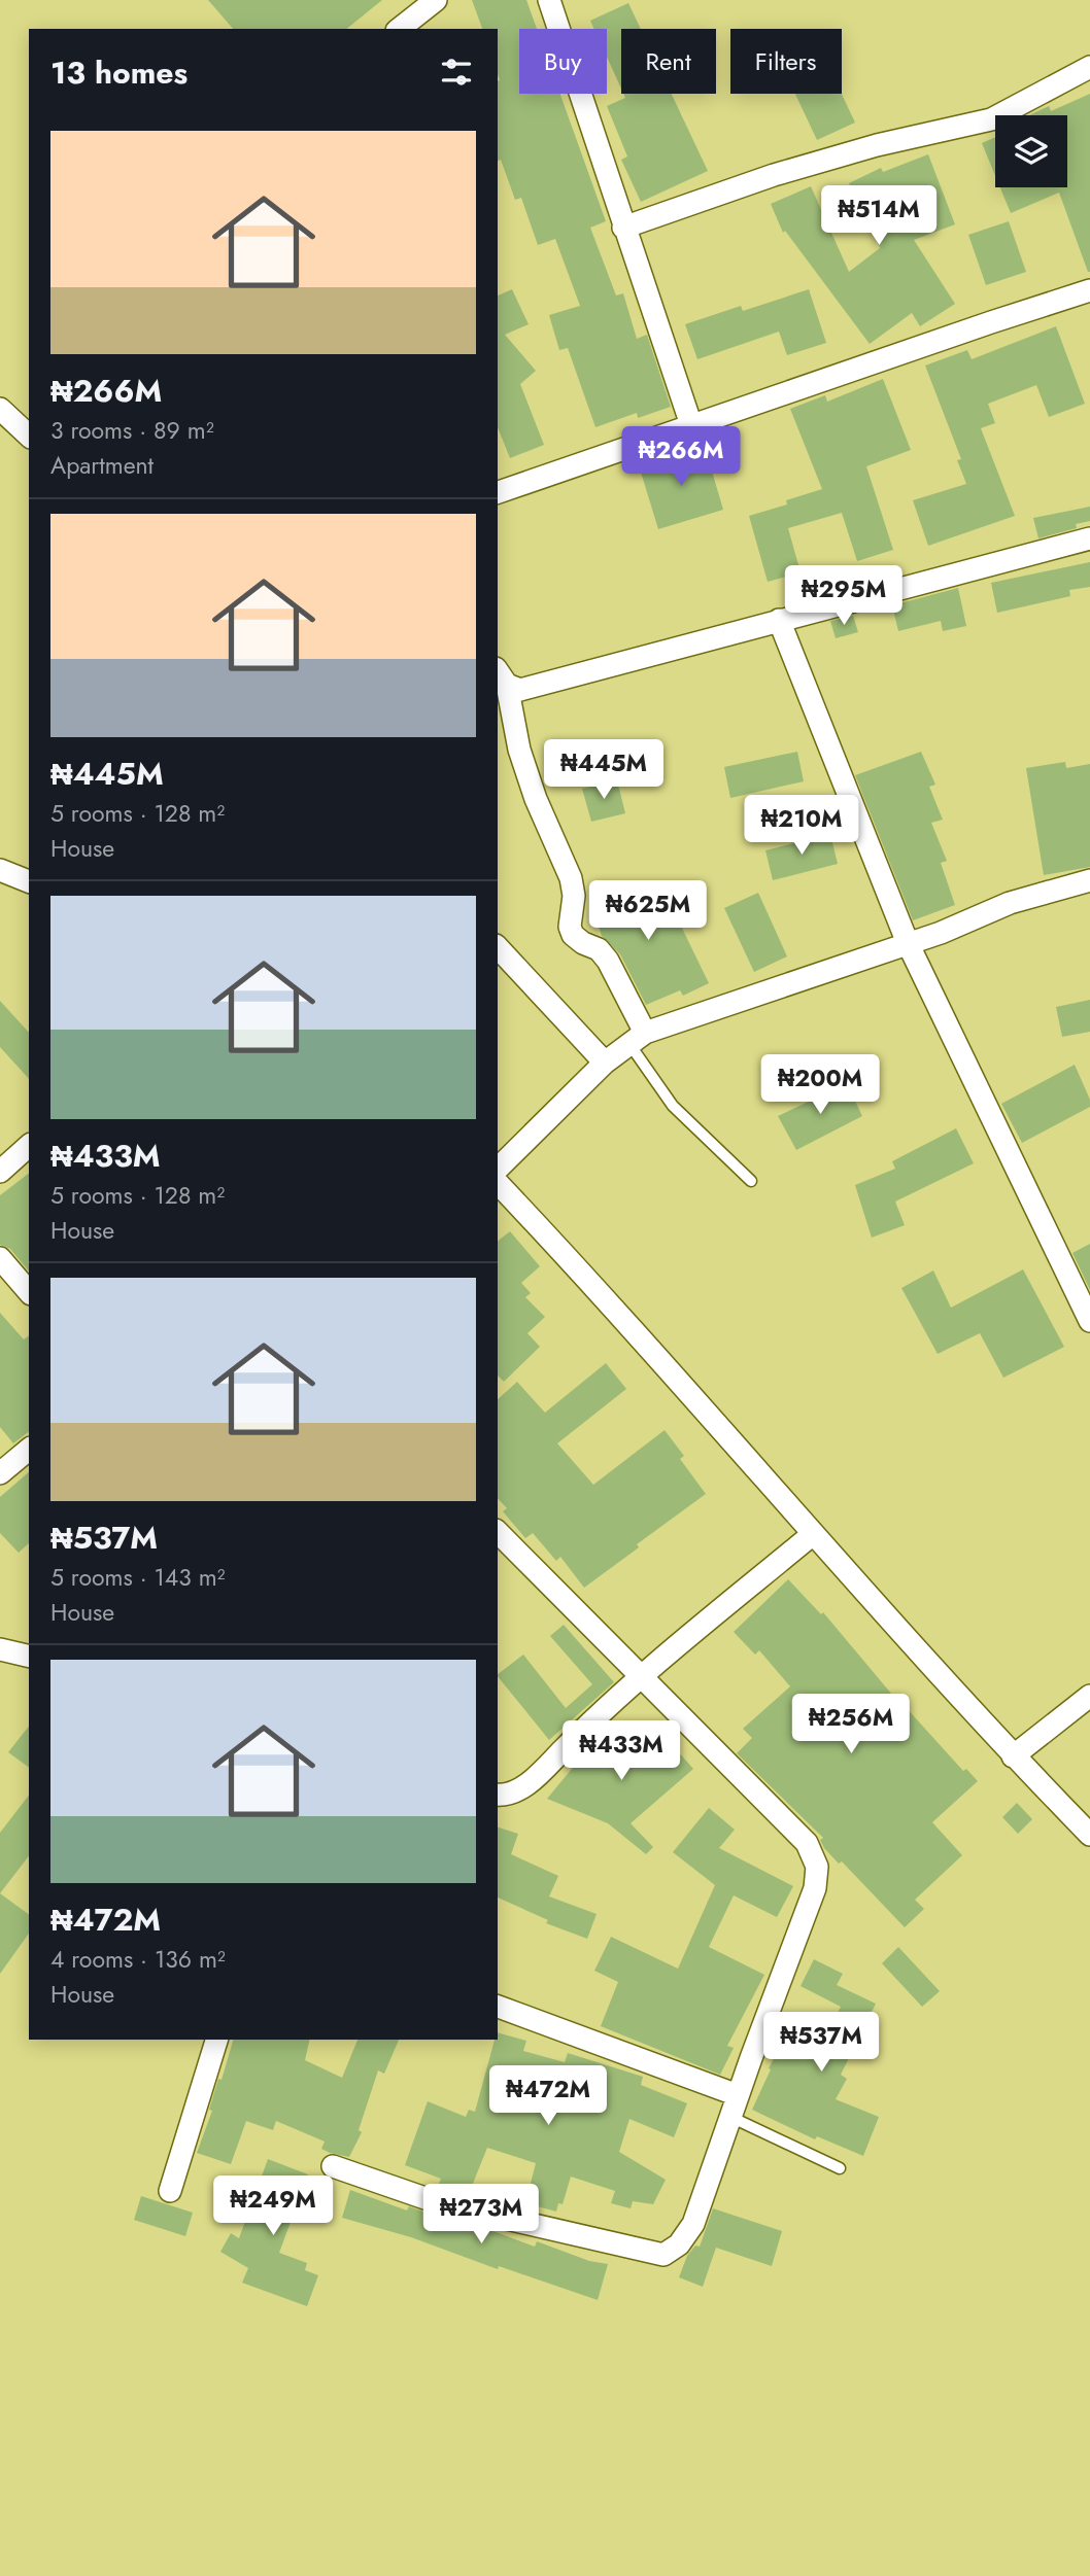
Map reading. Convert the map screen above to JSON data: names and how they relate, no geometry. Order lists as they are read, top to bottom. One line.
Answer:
{"page":{"chip":["Buy","Rent","Filters"],"heading":"13 homes","list":[{"name":"₦266M","note":"3 rooms · 89 m² · Apartment"},{"name":"₦445M","note":"5 rooms · 128 m² · House"},{"name":"₦433M","note":"5 rooms · 128 m² · House"},{"name":"₦537M","note":"5 rooms · 143 m² · House"},{"name":"₦472M","note":"4 rooms · 136 m² · House"}],"price":["₦514M","₦266M","₦295M","₦445M","₦210M","₦625M","₦200M","₦256M","₦433M","₦537M","₦472M","₦249M","₦273M"]}}
